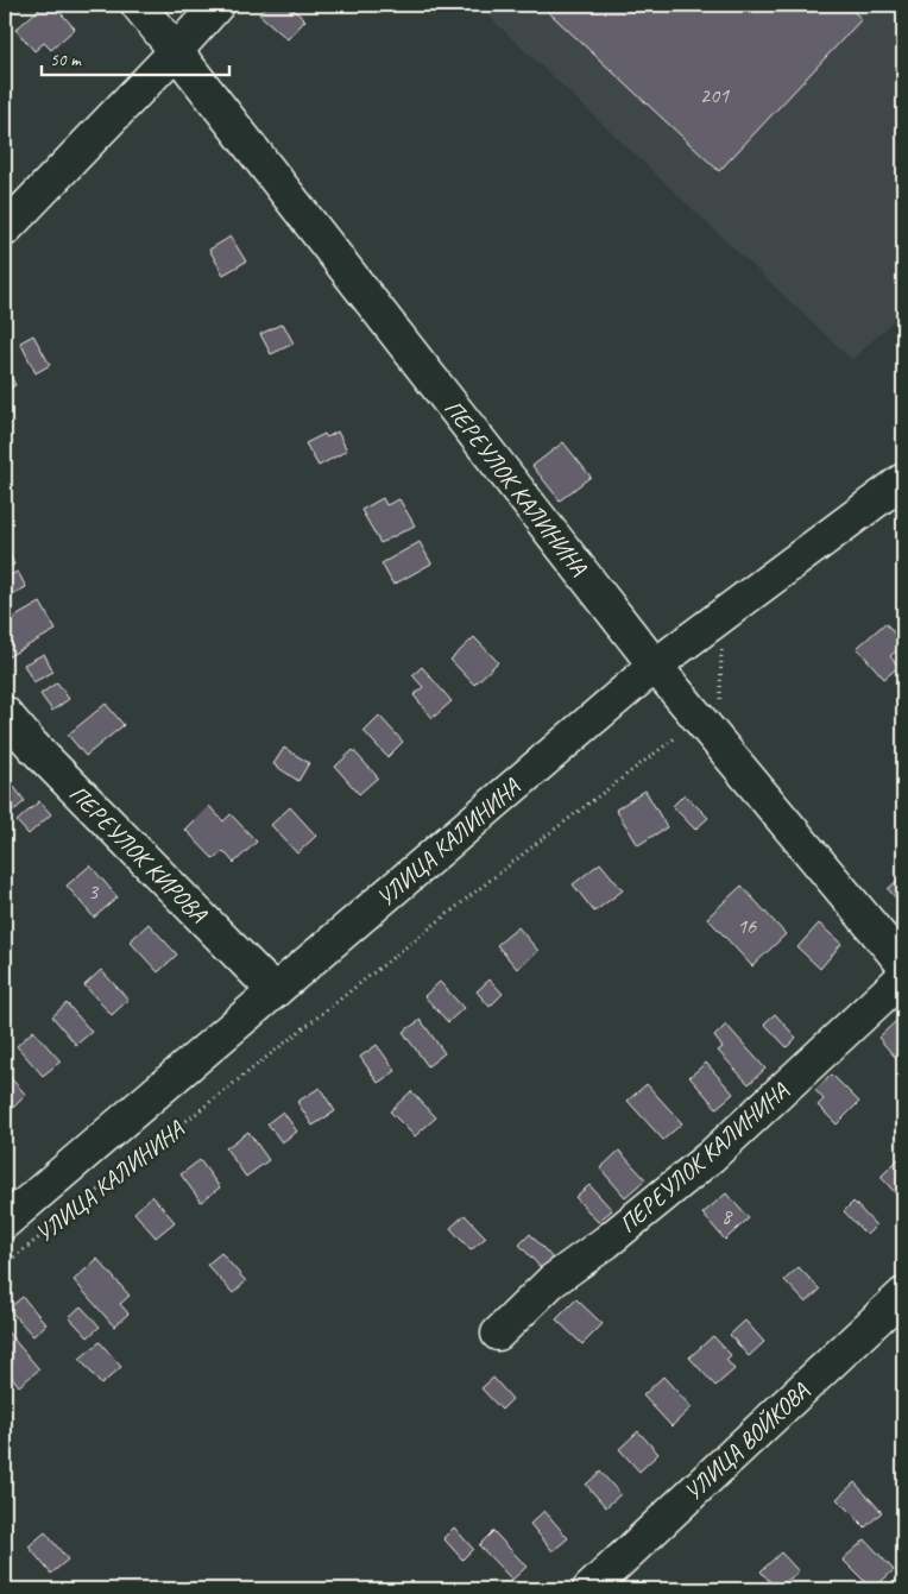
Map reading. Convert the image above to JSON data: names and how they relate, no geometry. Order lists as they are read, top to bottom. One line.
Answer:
{"streets":{"street":["ПЕРЕУЛОК КАЛИНИНА","УЛИЦА КАЛИНИНА","ПЕРЕУЛОК КИРОВА","УЛИЦА ВОЙКОВА"]},"crossings":[["ПЕРЕУЛОК КАЛИНИНА","УЛИЦА КАЛИНИНА"],["УЛИЦА КАЛИНИНА","ПЕРЕУЛОК КИРОВА"]],"house_numbers":["201","3","16","8"],"scale_bar":"50 m"}
